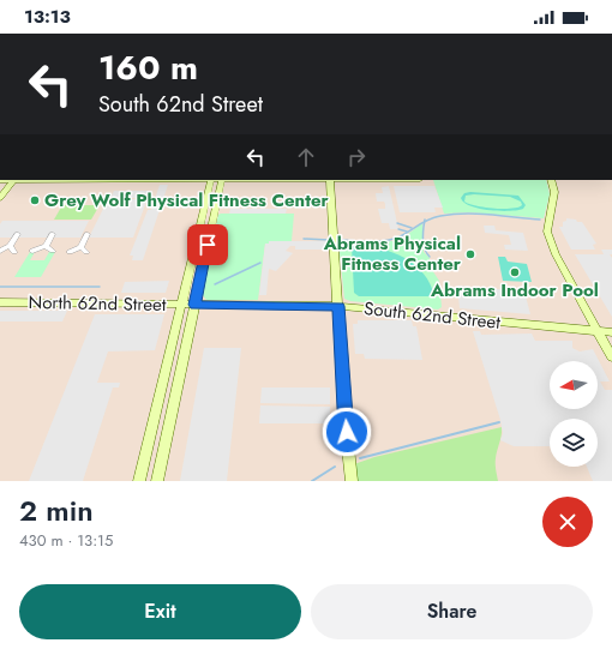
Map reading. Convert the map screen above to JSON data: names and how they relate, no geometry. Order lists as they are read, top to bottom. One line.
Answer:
{"streets":{"street":["North 62nd Street","South 62nd Street"]},"crossings":[["North 62nd Street","South 62nd Street"]],"places":["Grey Wolf Physical Fitness Center","Abrams Physical Fitness Center","Abrams Indoor Pool"],"north":"left","page":{"status":"13:13","turn":["160 m","South 62nd Street"],"heading":["2 min","430 m · 13:15"],"buttons":["Exit","Share"]}}
